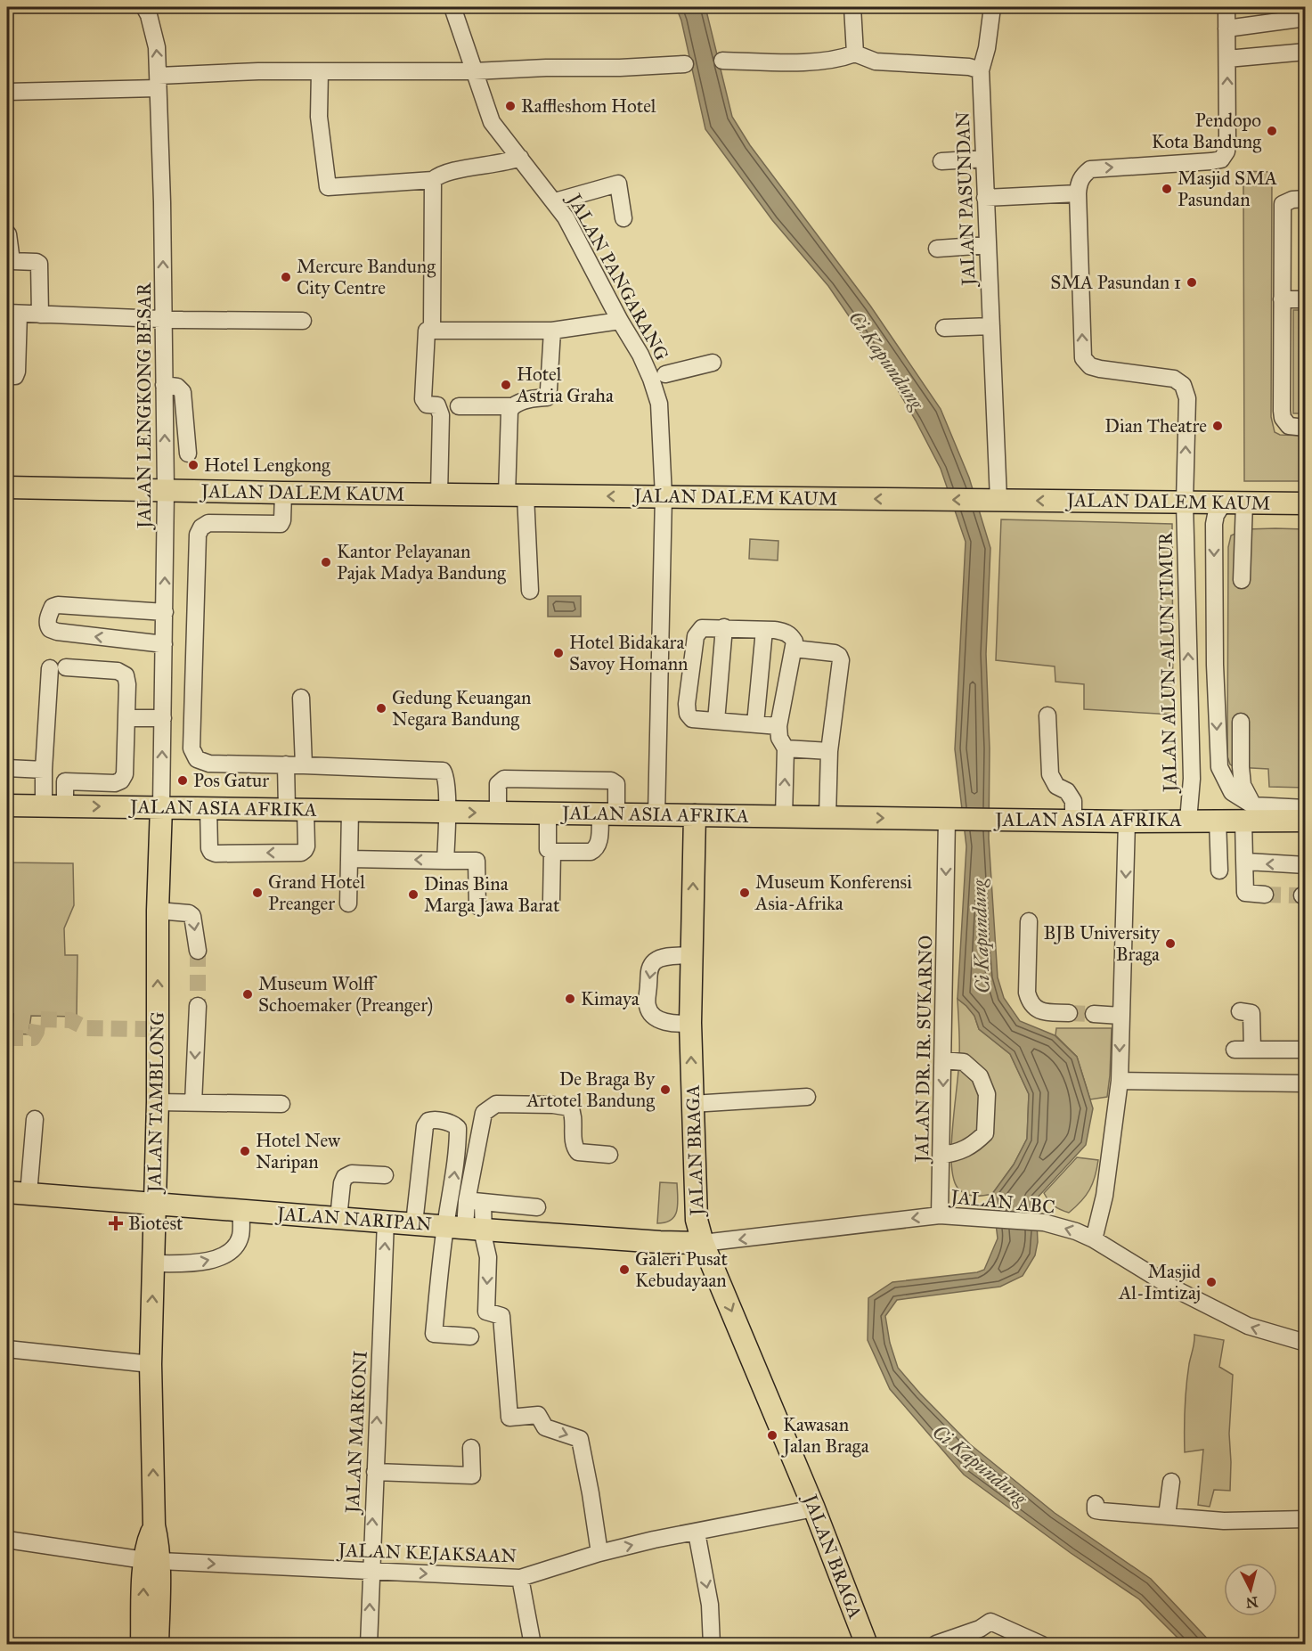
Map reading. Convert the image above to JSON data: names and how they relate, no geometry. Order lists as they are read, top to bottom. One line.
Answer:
{"streets":{"main road":["JALAN DALEM KAUM","JALAN ASIA AFRIKA","JALAN TAMBLONG","JALAN BRAGA","JALAN NARIPAN"],"street":["JALAN PASUNDAN","JALAN PANGARANG","JALAN LENGKONG BESAR","JALAN ALUN-ALUN TIMUR","JALAN DR. IR. SUKARNO","JALAN ABC","JALAN MARKONI","JALAN KEJAKSAAN"]},"crossings":[["JALAN PASUNDAN","JALAN DALEM KAUM"],["JALAN PANGARANG","JALAN DALEM KAUM"],["JALAN PANGARANG","JALAN ASIA AFRIKA"],["JALAN LENGKONG BESAR","JALAN DALEM KAUM"],["JALAN LENGKONG BESAR","JALAN ASIA AFRIKA"],["JALAN LENGKONG BESAR","JALAN TAMBLONG"],["JALAN DALEM KAUM","JALAN ALUN-ALUN TIMUR"],["JALAN ALUN-ALUN TIMUR","JALAN ASIA AFRIKA"],["JALAN ASIA AFRIKA","JALAN DR. IR. SUKARNO"],["JALAN ASIA AFRIKA","JALAN TAMBLONG"],["JALAN ASIA AFRIKA","JALAN BRAGA"],["JALAN DR. IR. SUKARNO","JALAN ABC"],["JALAN TAMBLONG","JALAN NARIPAN"],["JALAN TAMBLONG","JALAN KEJAKSAAN"],["JALAN BRAGA","JALAN ABC"],["JALAN BRAGA","JALAN NARIPAN"],["JALAN BRAGA","JALAN KEJAKSAAN"],["JALAN ABC","JALAN NARIPAN"],["JALAN NARIPAN","JALAN MARKONI"],["JALAN MARKONI","JALAN KEJAKSAAN"]],"one_way":["JALAN LENGKONG BESAR","JALAN DALEM KAUM","JALAN DR. IR. SUKARNO","JALAN TAMBLONG","JALAN ABC","JALAN MARKONI","JALAN KEJAKSAAN"],"water":["Ci Kapundung"],"places":{"other":["Raffleshom Hotel","Pendopo Kota Bandung","Masjid SMA Pasundan","Mercure Bandung City Centre","SMA Pasundan 1","Hotel Astria Graha","Dian Theatre","Hotel Lengkong","Kantor Pelayanan Pajak Madya Bandung","Hotel Bidakara Savoy Homann","Gedung Keuangan Negara Bandung","Pos Gatur","Grand Hotel Preanger","Museum Konferensi Asia-Afrika","Dinas Bina Marga Jawa Barat","BJB University Braga","Museum Wolff Schoemaker (Preanger)","Kimaya","De Braga By Artotel Bandung","Hotel New Naripan","Galeri Pusat Kebudayaan","Masjid Al-Imtizaj","Kawasan Jalan Braga"],"health":["Biotest"]},"north":"bottom"}
